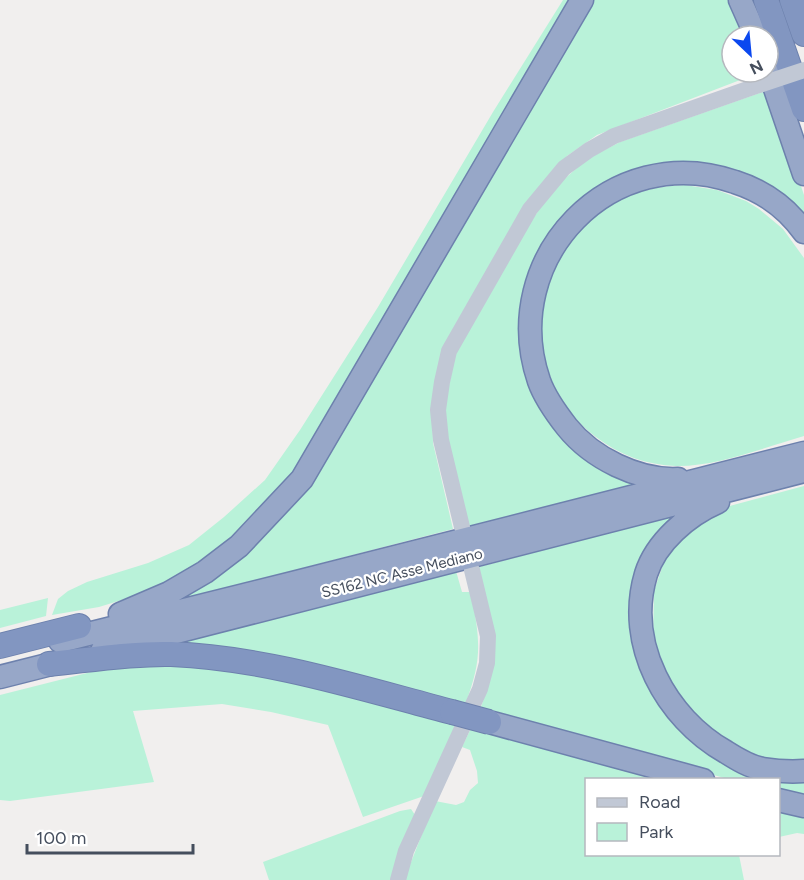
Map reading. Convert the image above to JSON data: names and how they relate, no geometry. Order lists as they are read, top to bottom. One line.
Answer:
{"streets":{"highway":["SS162 NC Asse Mediano"]},"legend":["Road","Park"],"scale_bar":"100 m","north":"bottom right"}
